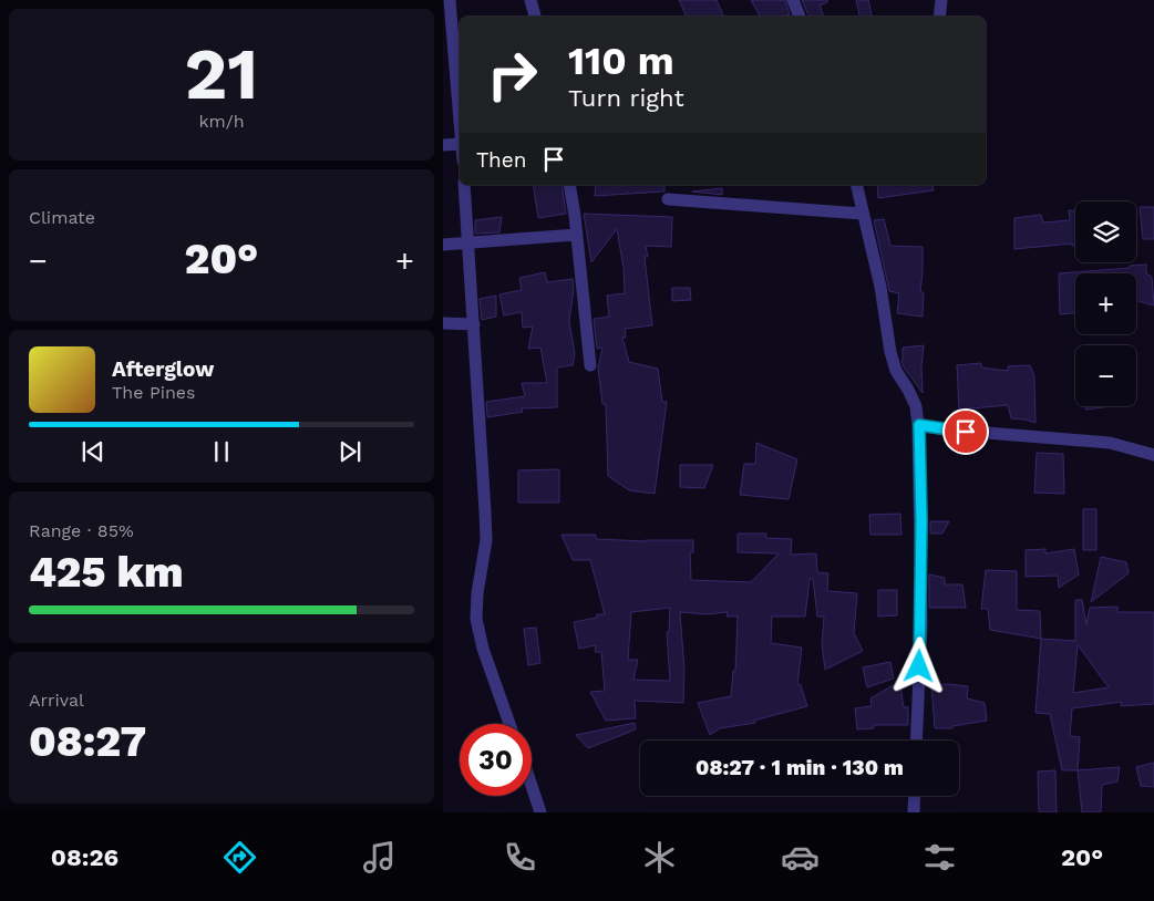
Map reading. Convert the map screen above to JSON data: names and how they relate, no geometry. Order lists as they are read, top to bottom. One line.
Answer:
{"page":{"tile":[["21","km/h"],"Climate",["Range · 85%","425 km"],["Arrival","08:27"]],"turn":["110 m","Turn right"],"then":"Then","map_buttons":["+","−"],"heat":["−","20°","+"],"song":["Afterglow","The Pines"],"limit":"30","trip":"08:27 · 1 min · 130 m","tabs":["08:26","20°"]}}
